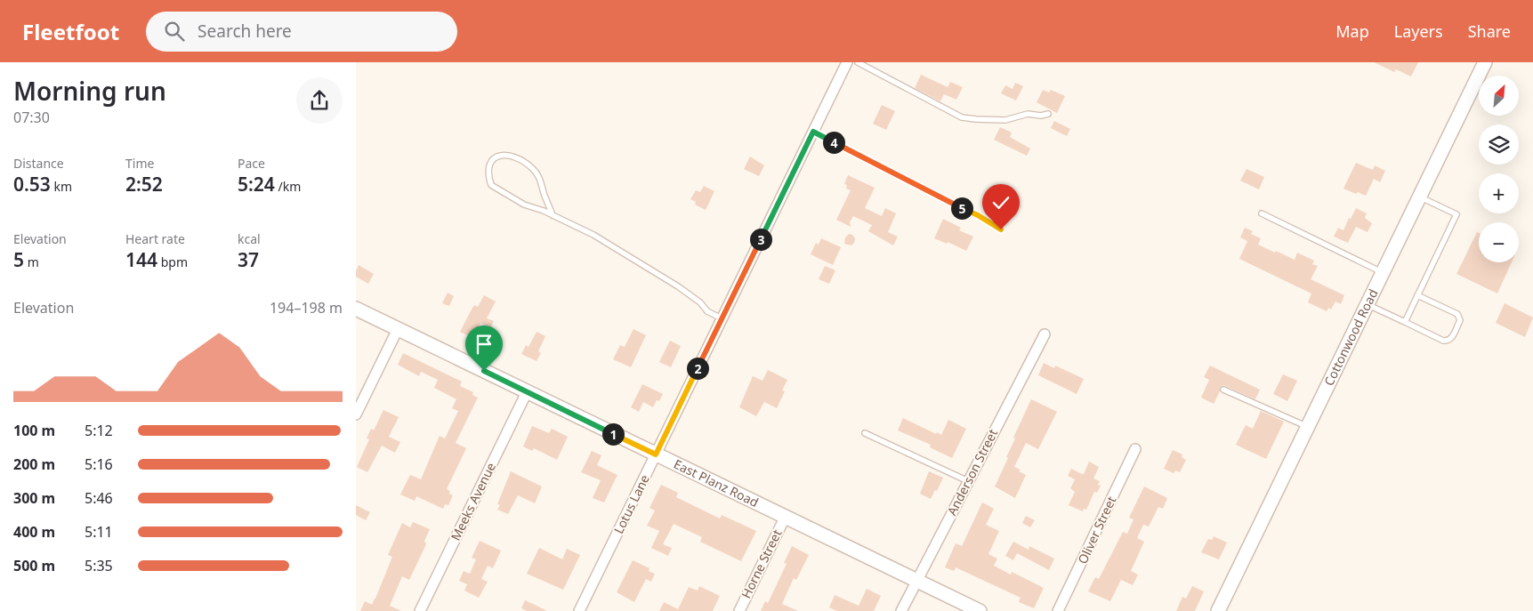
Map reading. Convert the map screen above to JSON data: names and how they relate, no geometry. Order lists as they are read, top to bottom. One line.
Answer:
{"streets":{"street":["Cottonwood Road","Anderson Street","East Planz Road","Meeks Avenue","Lotus Lane","Oliver Street","Horne Street"]},"crossings":[["Anderson Street","East Planz Road"],["East Planz Road","Meeks Avenue"],["East Planz Road","Lotus Lane"],["East Planz Road","Horne Street"]],"north":"top right","page":{"header":"Fleetfoot","search":"Search here","nav":["Map","Layers","Share"],"heading":["Morning run","07:30"],"map_buttons":["+","−"],"pins":["4","5","3","2","1"],"stats":[["Distance","0.53 km"],["Time","2:52"],["Pace","5:24 /km"],["Elevation","5 m"],["Heart rate","144 bpm"],["kcal","37"]],"chart":["Elevation","194–198 m"],"list":[{"name":"100 m","note":"5:12"},{"name":"200 m","note":"5:16"},{"name":"300 m","note":"5:46"},{"name":"400 m","note":"5:11"},{"name":"500 m","note":"5:35"}]}}
